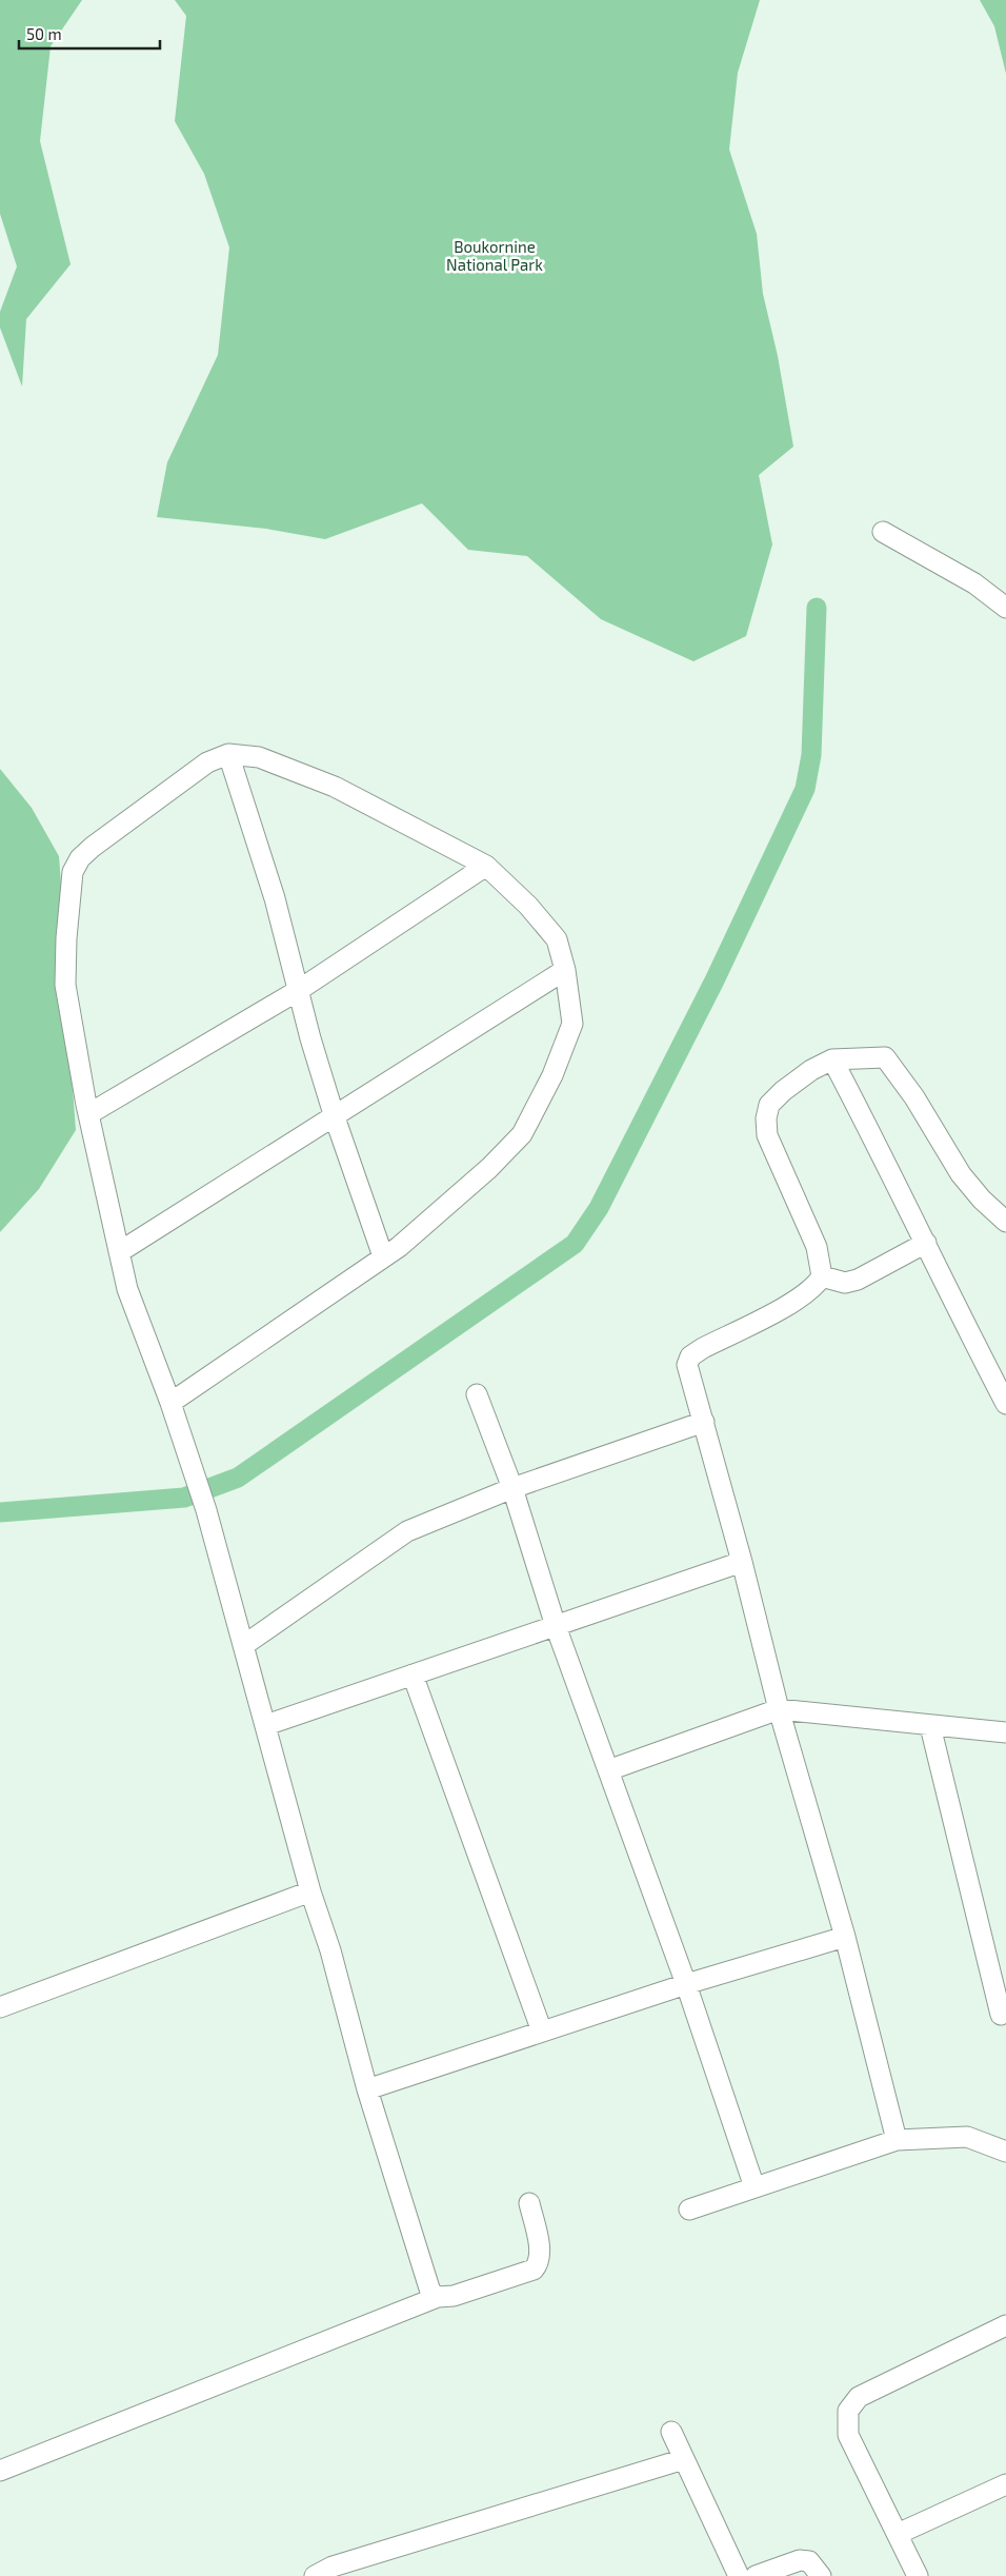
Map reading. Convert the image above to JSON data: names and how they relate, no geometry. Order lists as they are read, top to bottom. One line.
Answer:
{"parks":["Boukornine National Park"],"scale_bar":"50 m"}
